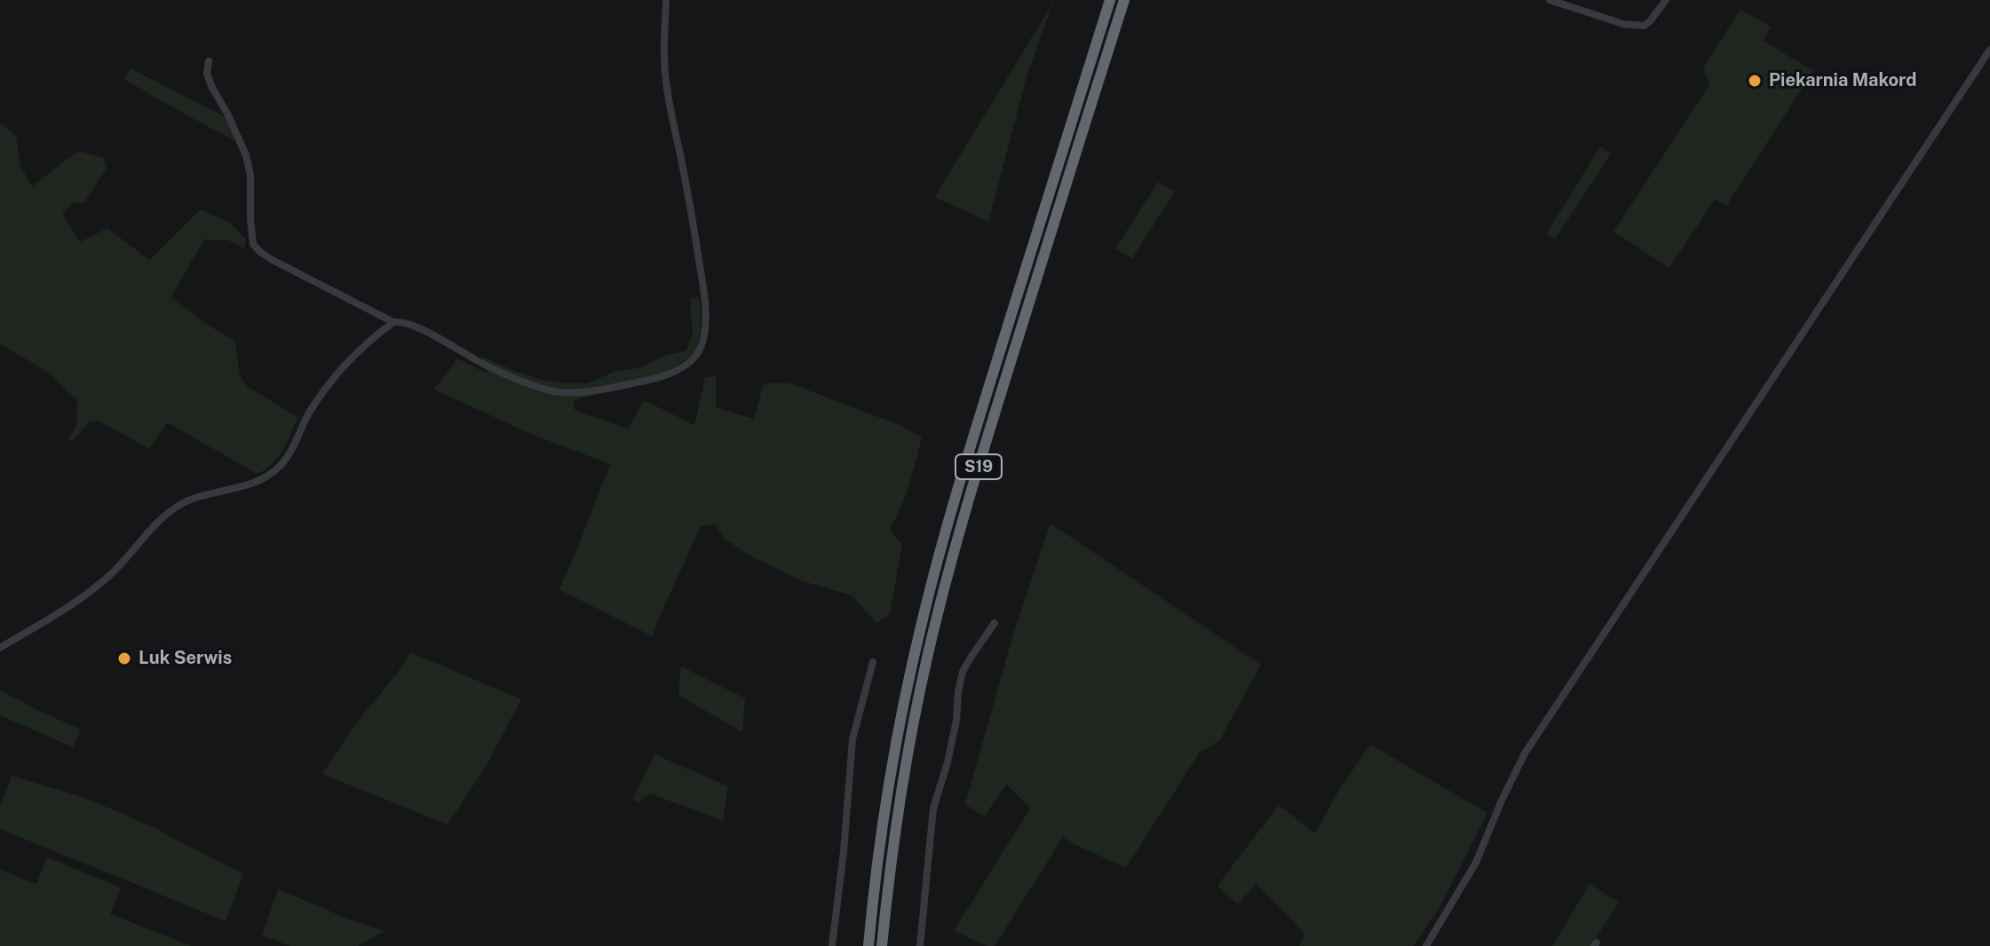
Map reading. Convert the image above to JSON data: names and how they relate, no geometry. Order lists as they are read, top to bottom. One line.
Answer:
{"streets":{"highway":["S19"]},"places":["Piekarnia Makord","Luk Serwis"]}
